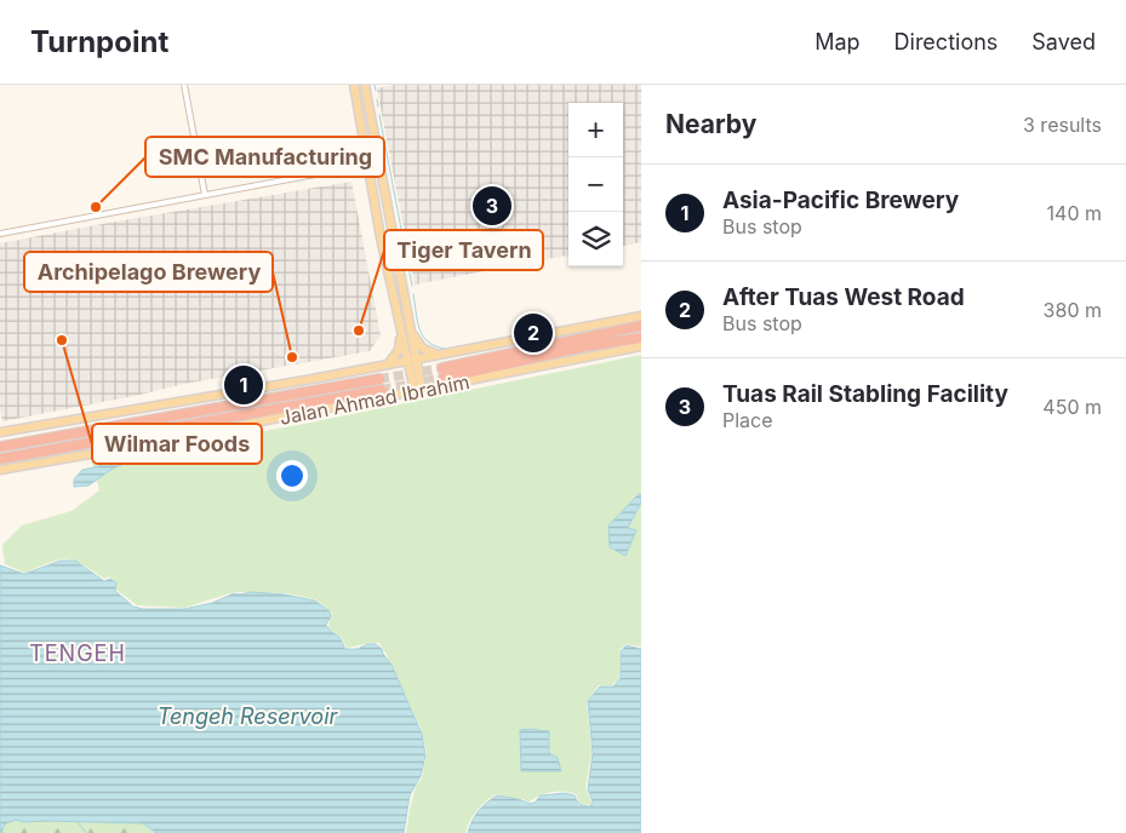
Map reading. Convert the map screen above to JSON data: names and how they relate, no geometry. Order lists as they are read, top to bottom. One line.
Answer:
{"streets":{"main road":["Jalan Ahmad Ibrahim"]},"districts":["TENGEH"],"water":["Tengeh Reservoir"],"places":["SMC Manufacturing","Tiger Tavern","Wilmar Foods","Archipelago Brewery"],"page":{"header":"Turnpoint","nav":["Map","Directions","Saved"],"heading":["Nearby","3 results"],"map_buttons":["+","−"],"list":[{"mark":"1","name":"Asia-Pacific Brewery","note":"Bus stop","value":"140 m"},{"mark":"2","name":"After Tuas West Road","note":"Bus stop","value":"380 m"},{"mark":"3","name":"Tuas Rail Stabling Facility","note":"Place","value":"450 m"}],"pins":["3","2","1"]}}
